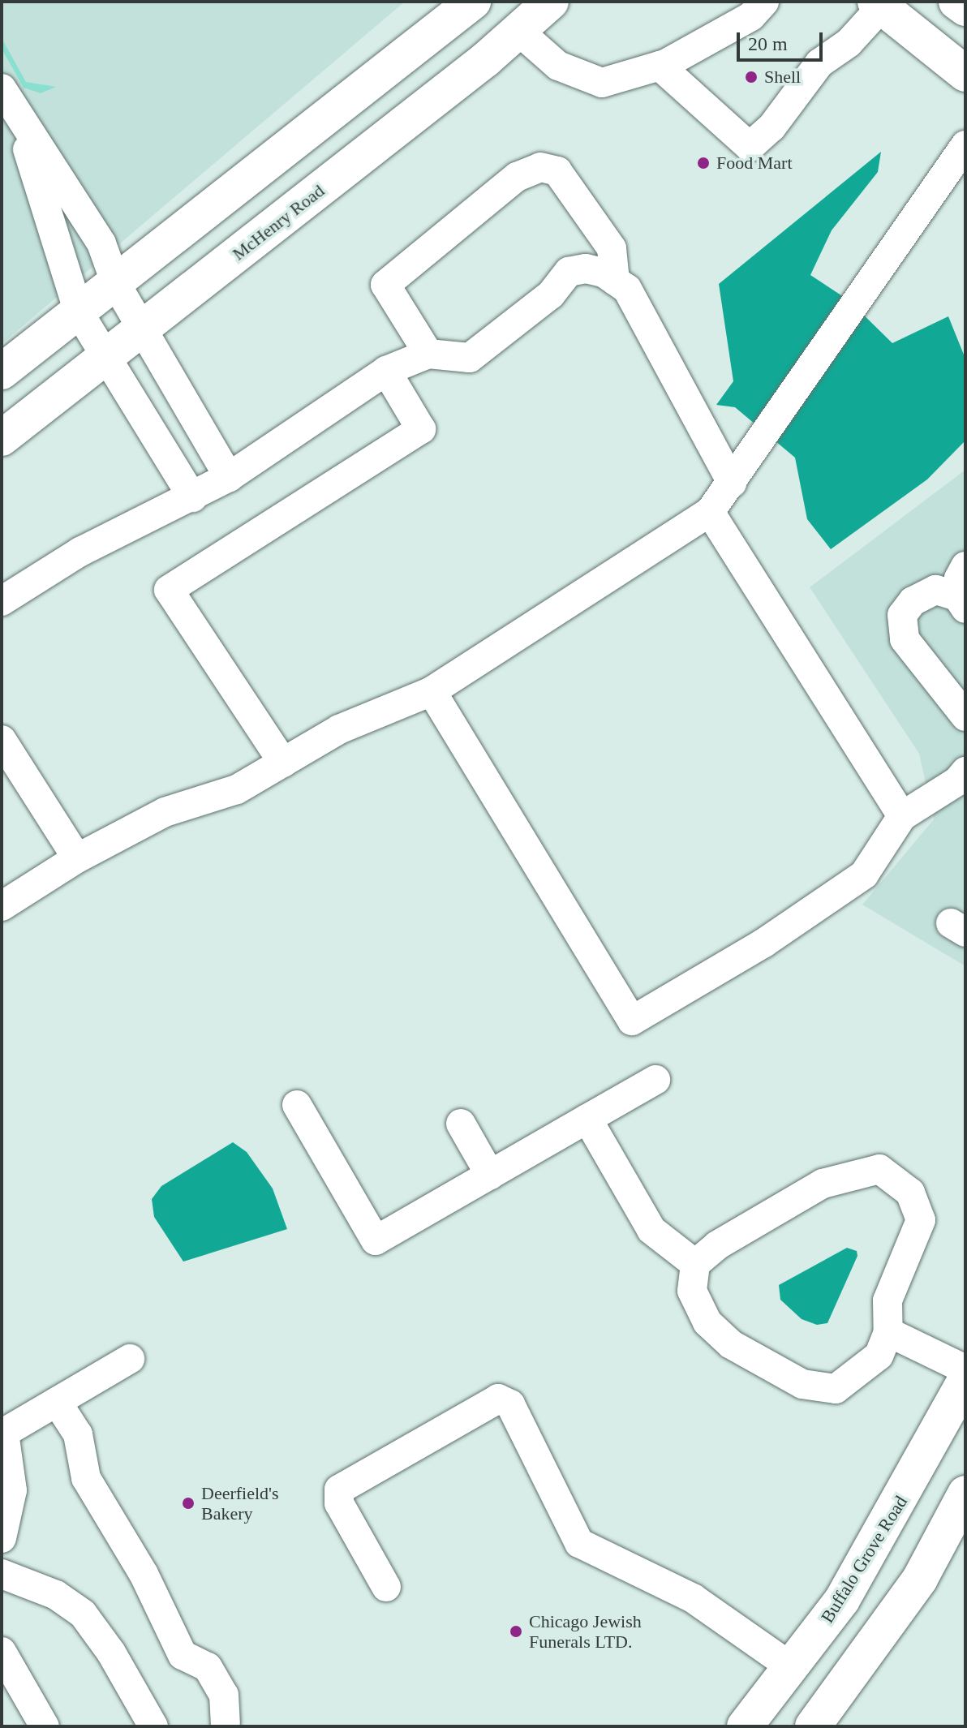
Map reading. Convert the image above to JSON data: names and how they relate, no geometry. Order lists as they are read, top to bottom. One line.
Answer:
{"streets":{"main road":["McHenry Road","Buffalo Grove Road"]},"places":["Shell","Food Mart","Deerfield's Bakery","Chicago Jewish Funerals LTD."],"scale_bar":"20 m"}
